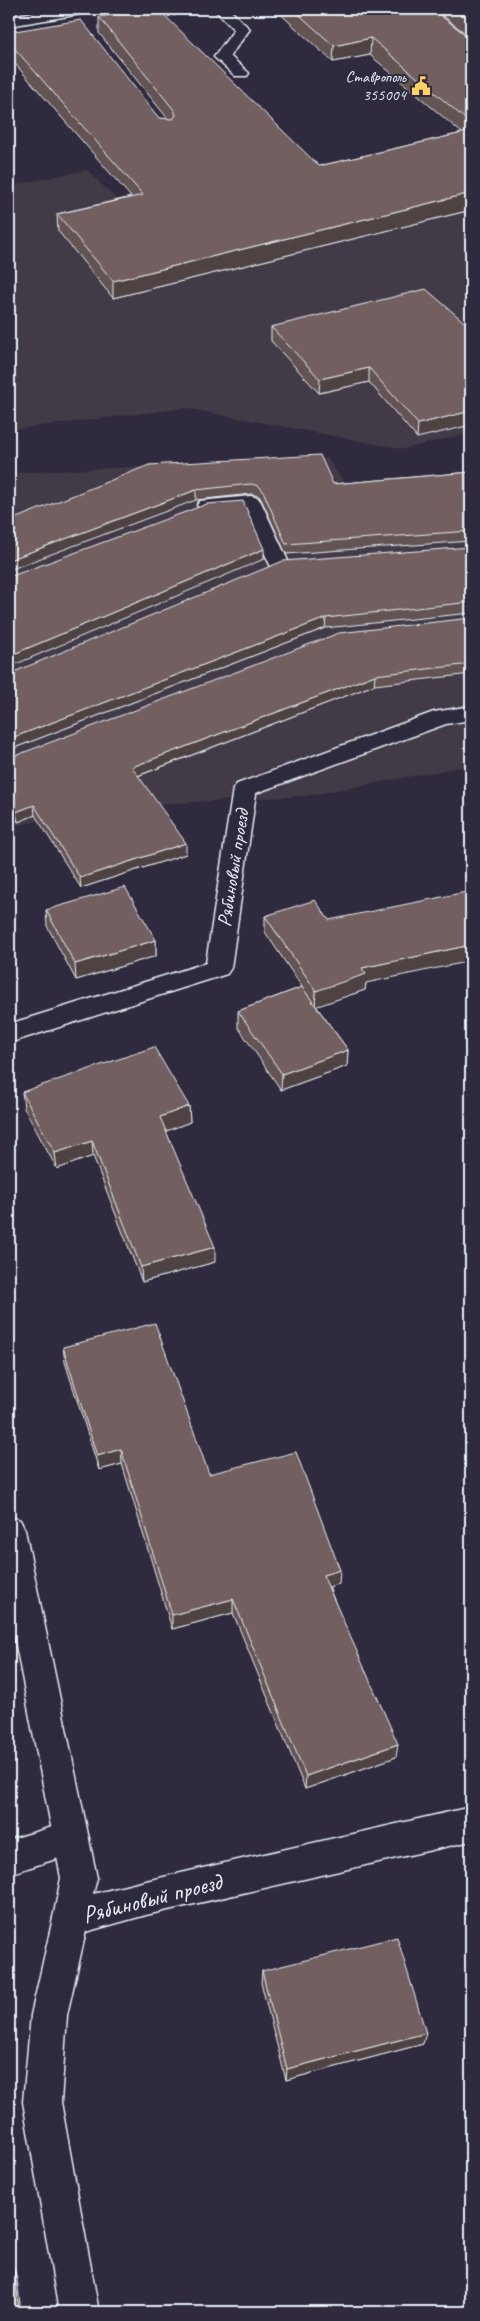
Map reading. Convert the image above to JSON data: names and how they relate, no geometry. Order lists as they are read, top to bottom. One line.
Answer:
{"streets":{"street":["Рябиновый проезд"]},"places":{"public building":["Ставрополь 355004"]}}
